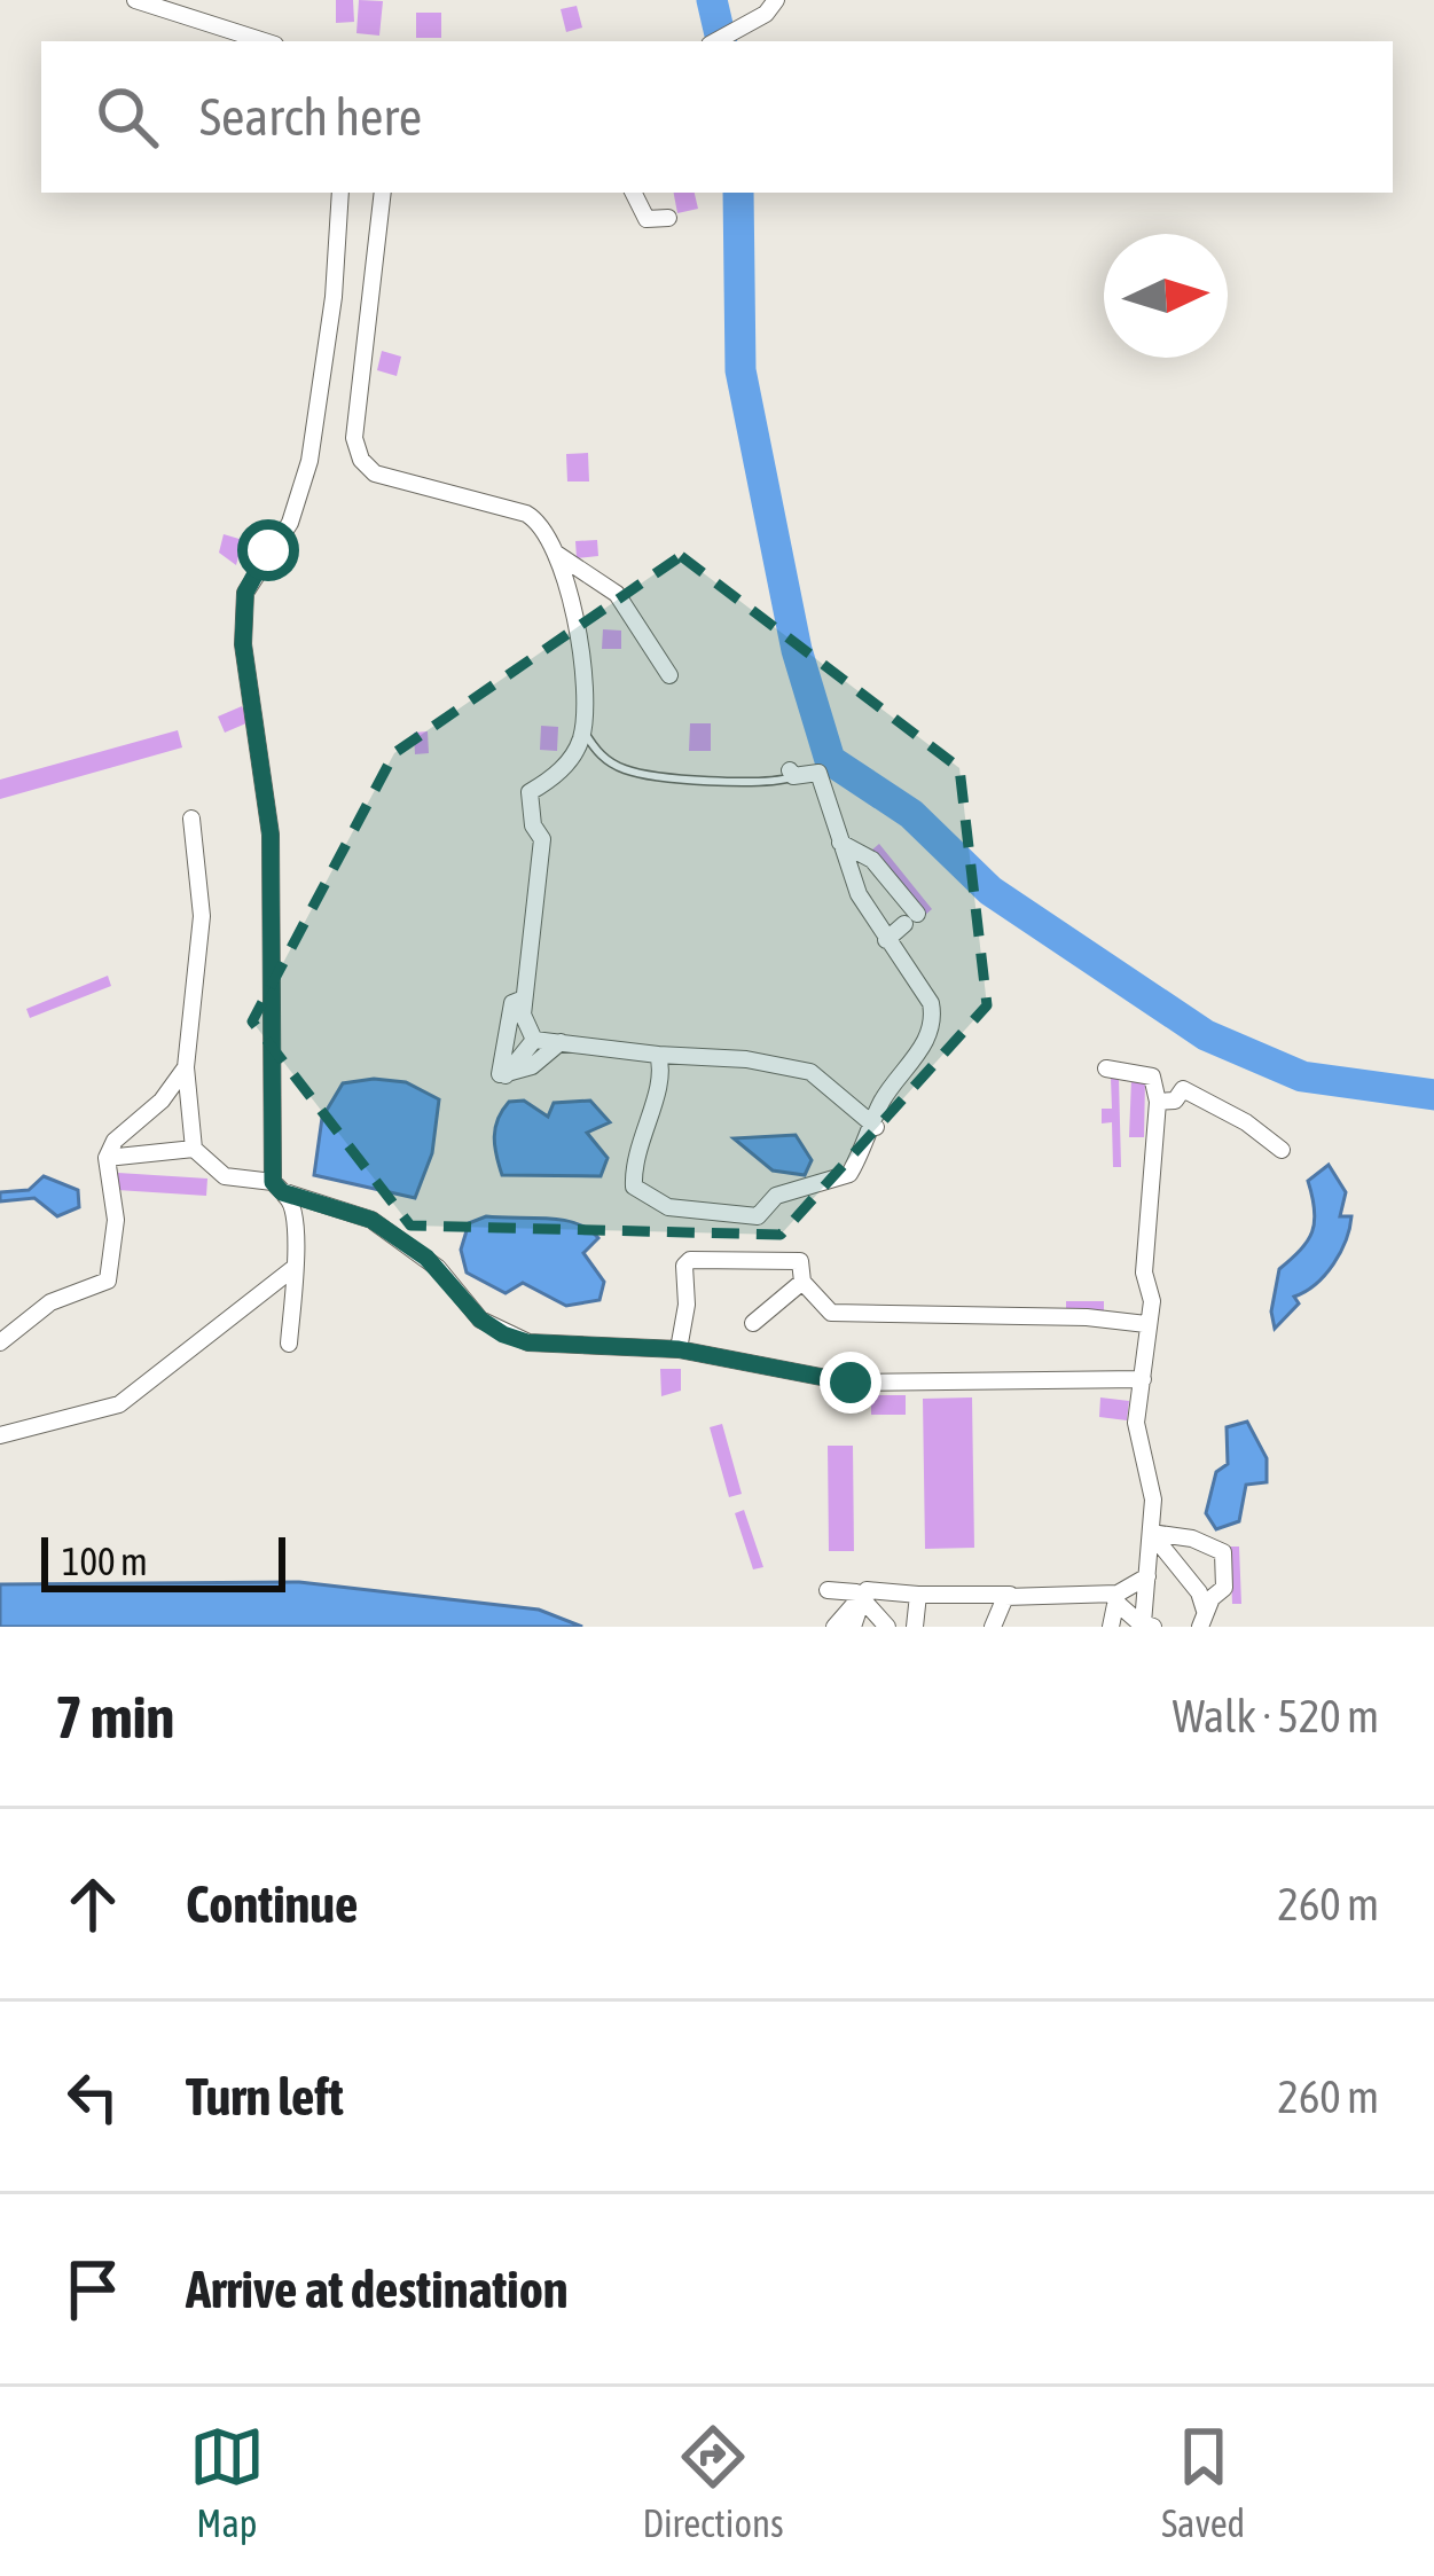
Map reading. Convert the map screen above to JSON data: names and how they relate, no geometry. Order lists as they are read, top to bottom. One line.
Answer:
{"scale_bar":"100 m","north":"right","page":{"search":"Search here","scale":"100 m","heading":["7 min","Walk · 520 m"],"list":[["Continue","260 m"],["Turn left","260 m"],"Arrive at destination"],"nav":["Map","Directions","Saved"]}}
